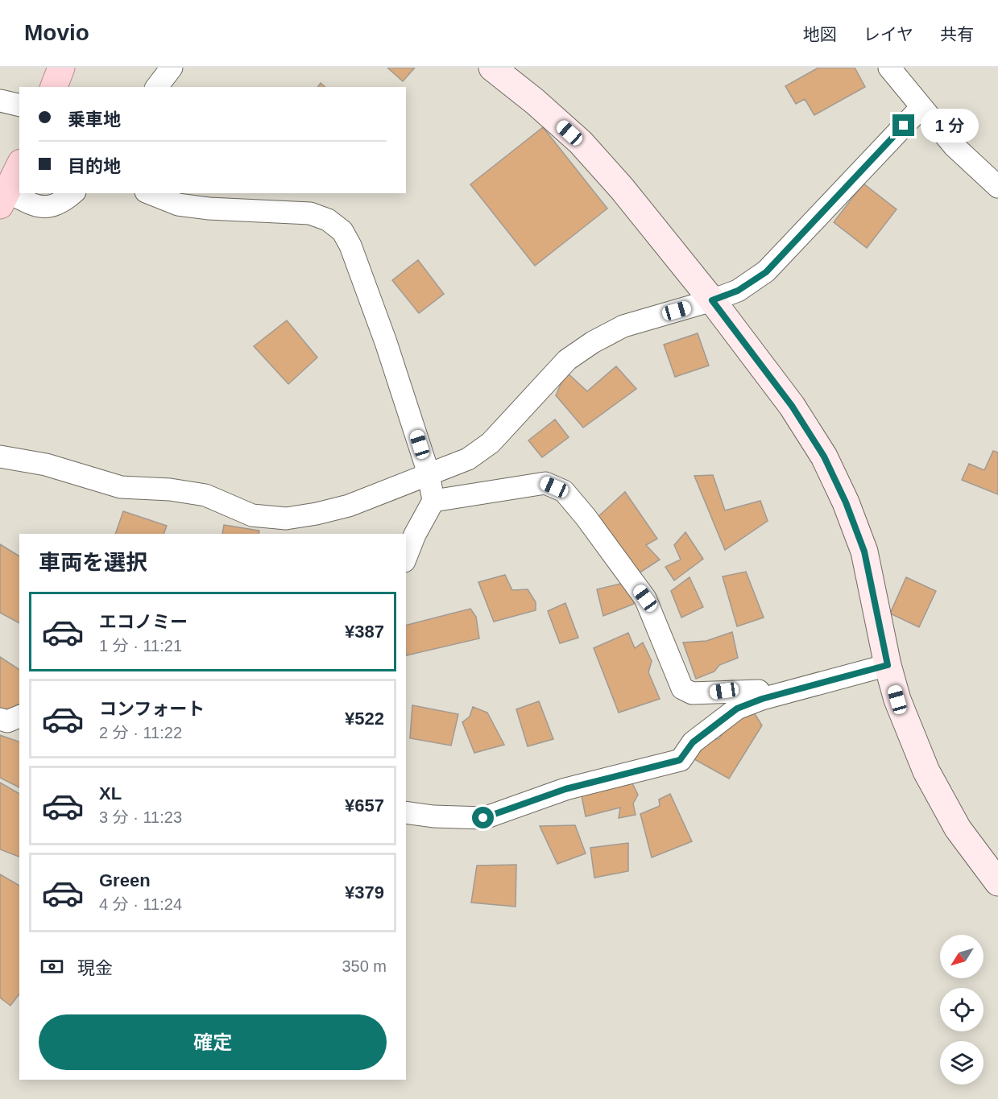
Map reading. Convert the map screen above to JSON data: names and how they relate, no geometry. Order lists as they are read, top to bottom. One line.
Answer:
{"north":"bottom left","page":{"header":"Movio","nav":["地図","レイヤ","共有"],"banner":["乗車地","目的地"],"bubble":"1 分","heading":"車両を選択","list":[{"name":"エコノミー","note":"1 分 · 11:21","value":"¥387"},{"name":"コンフォート","note":"2 分 · 11:22","value":"¥522"},{"name":"XL","note":"3 分 · 11:23","value":"¥657"},{"name":"Green","note":"4 分 · 11:24","value":"¥379"}],"pay":["現金","350 m"],"buttons":"確定"}}
